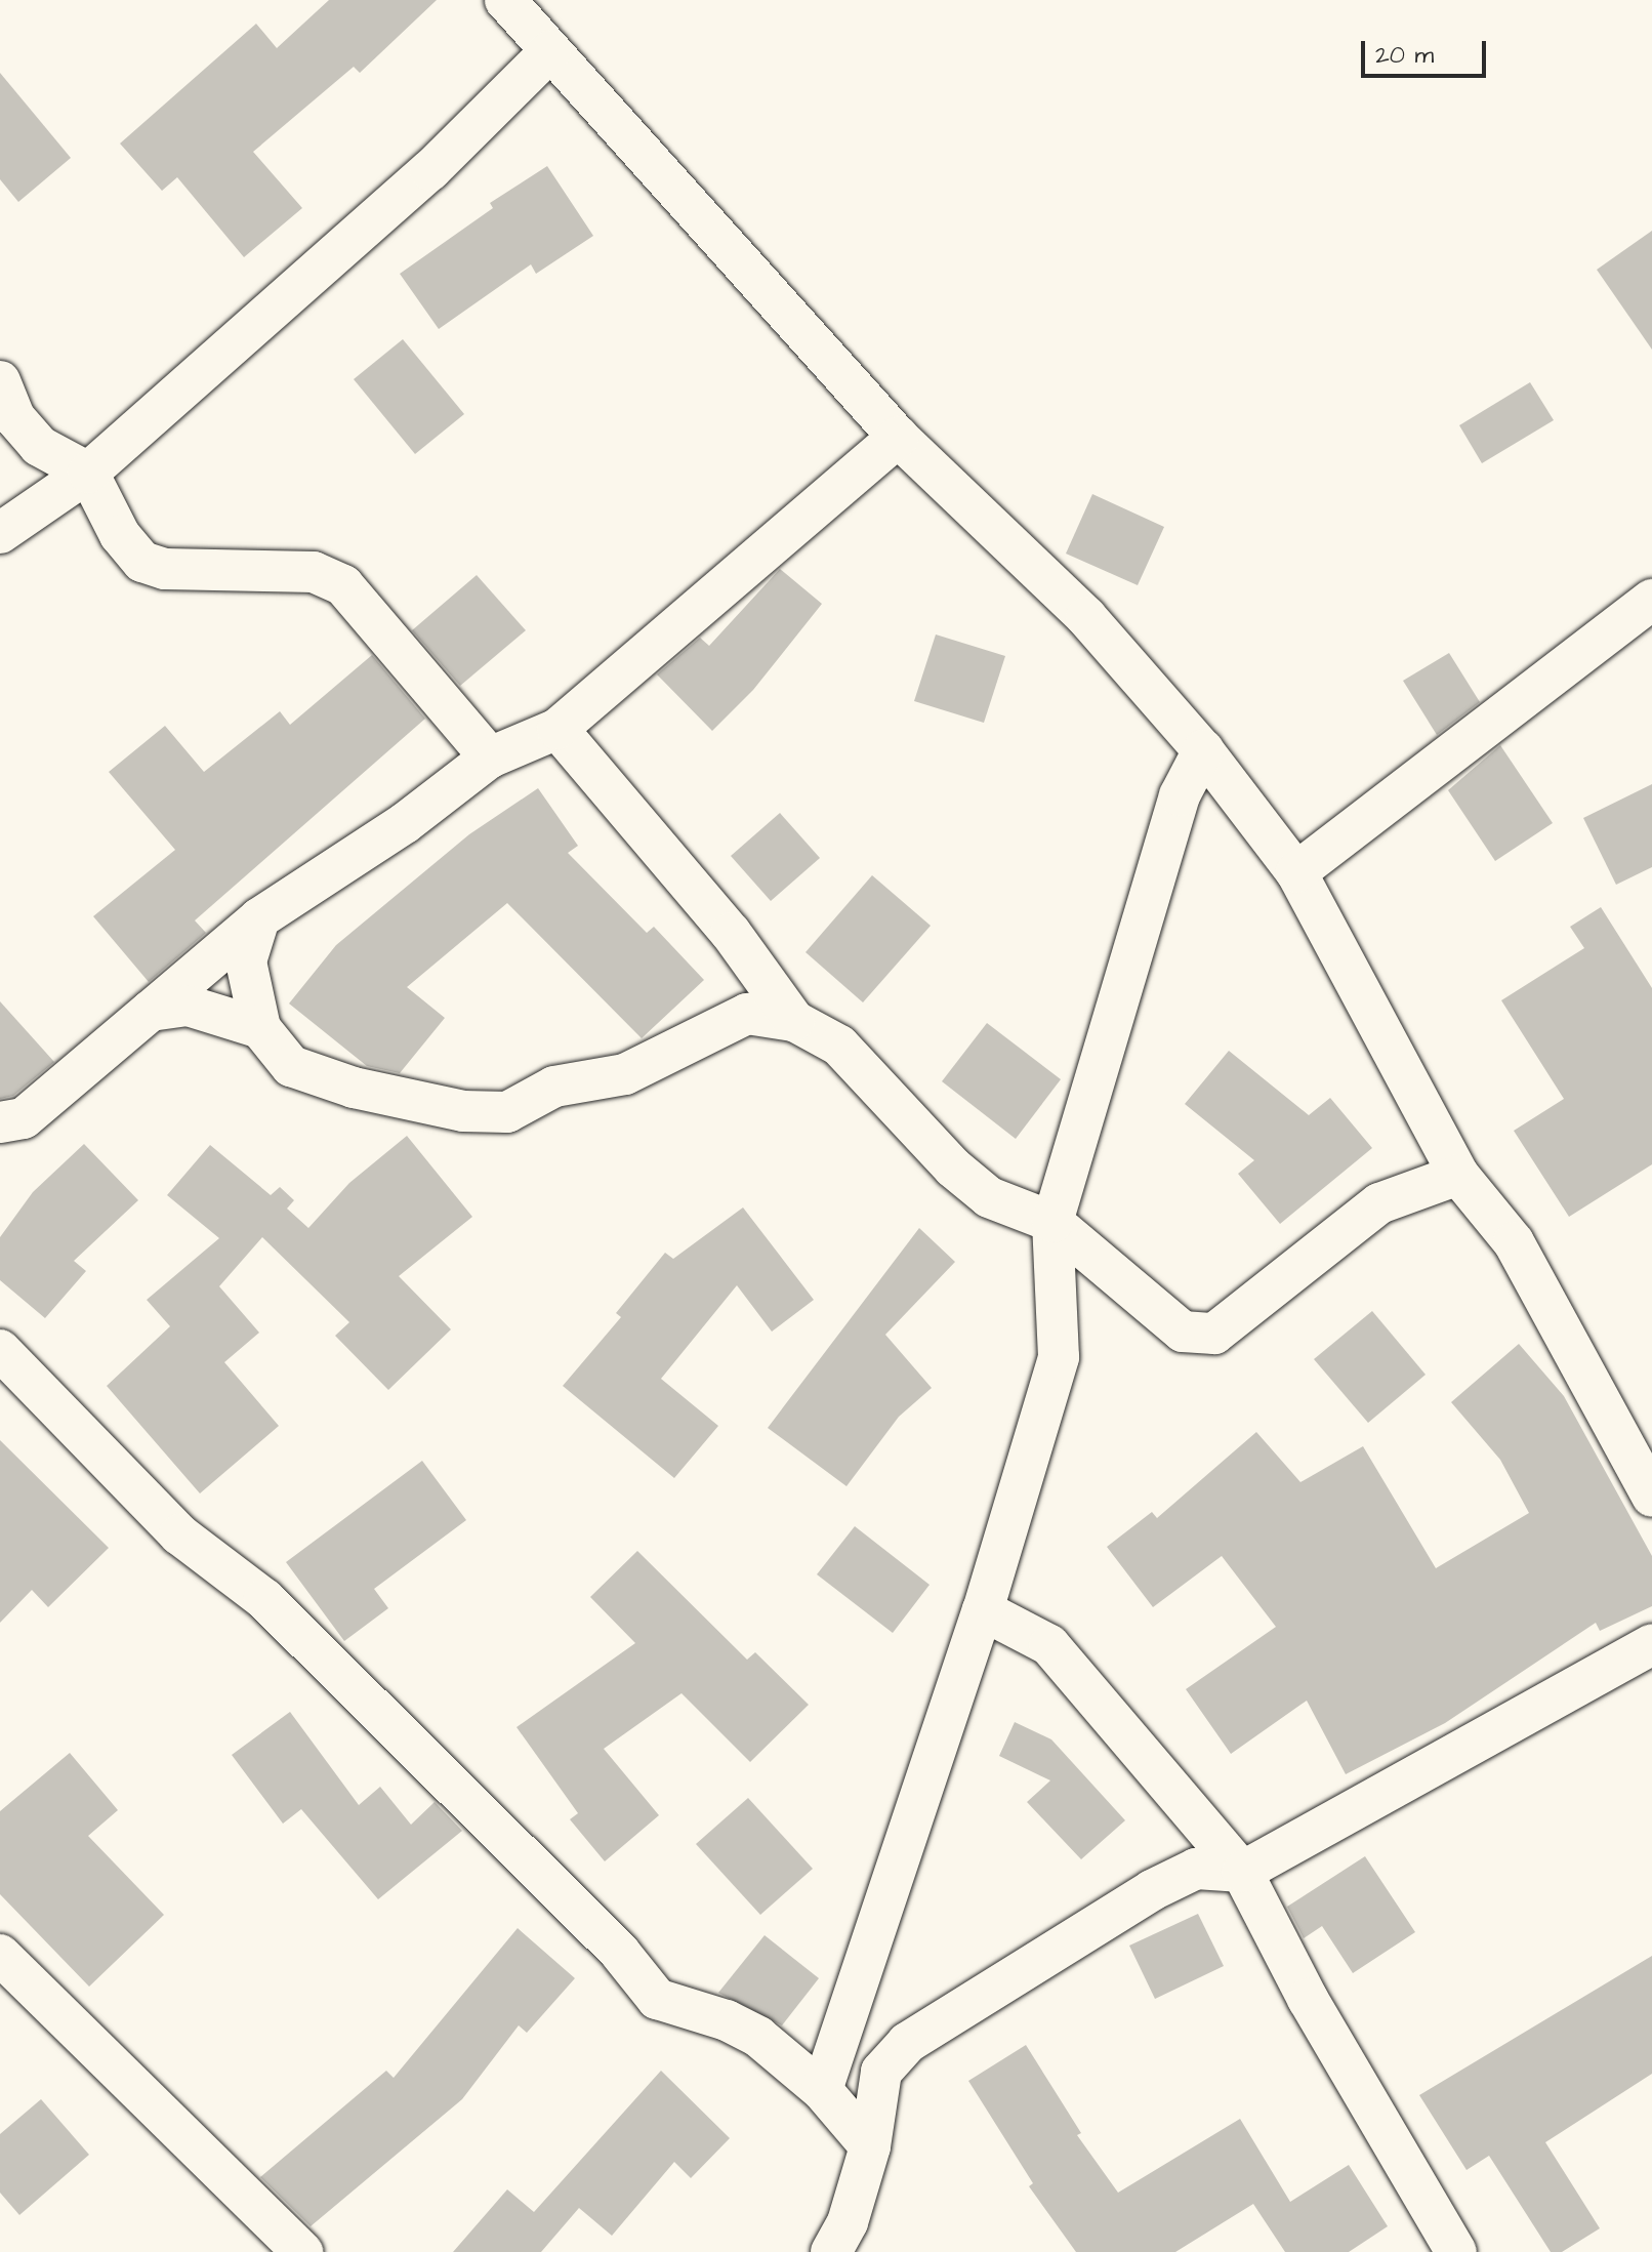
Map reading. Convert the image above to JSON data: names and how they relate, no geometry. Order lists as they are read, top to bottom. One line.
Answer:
{"scale_bar":"20 m"}
